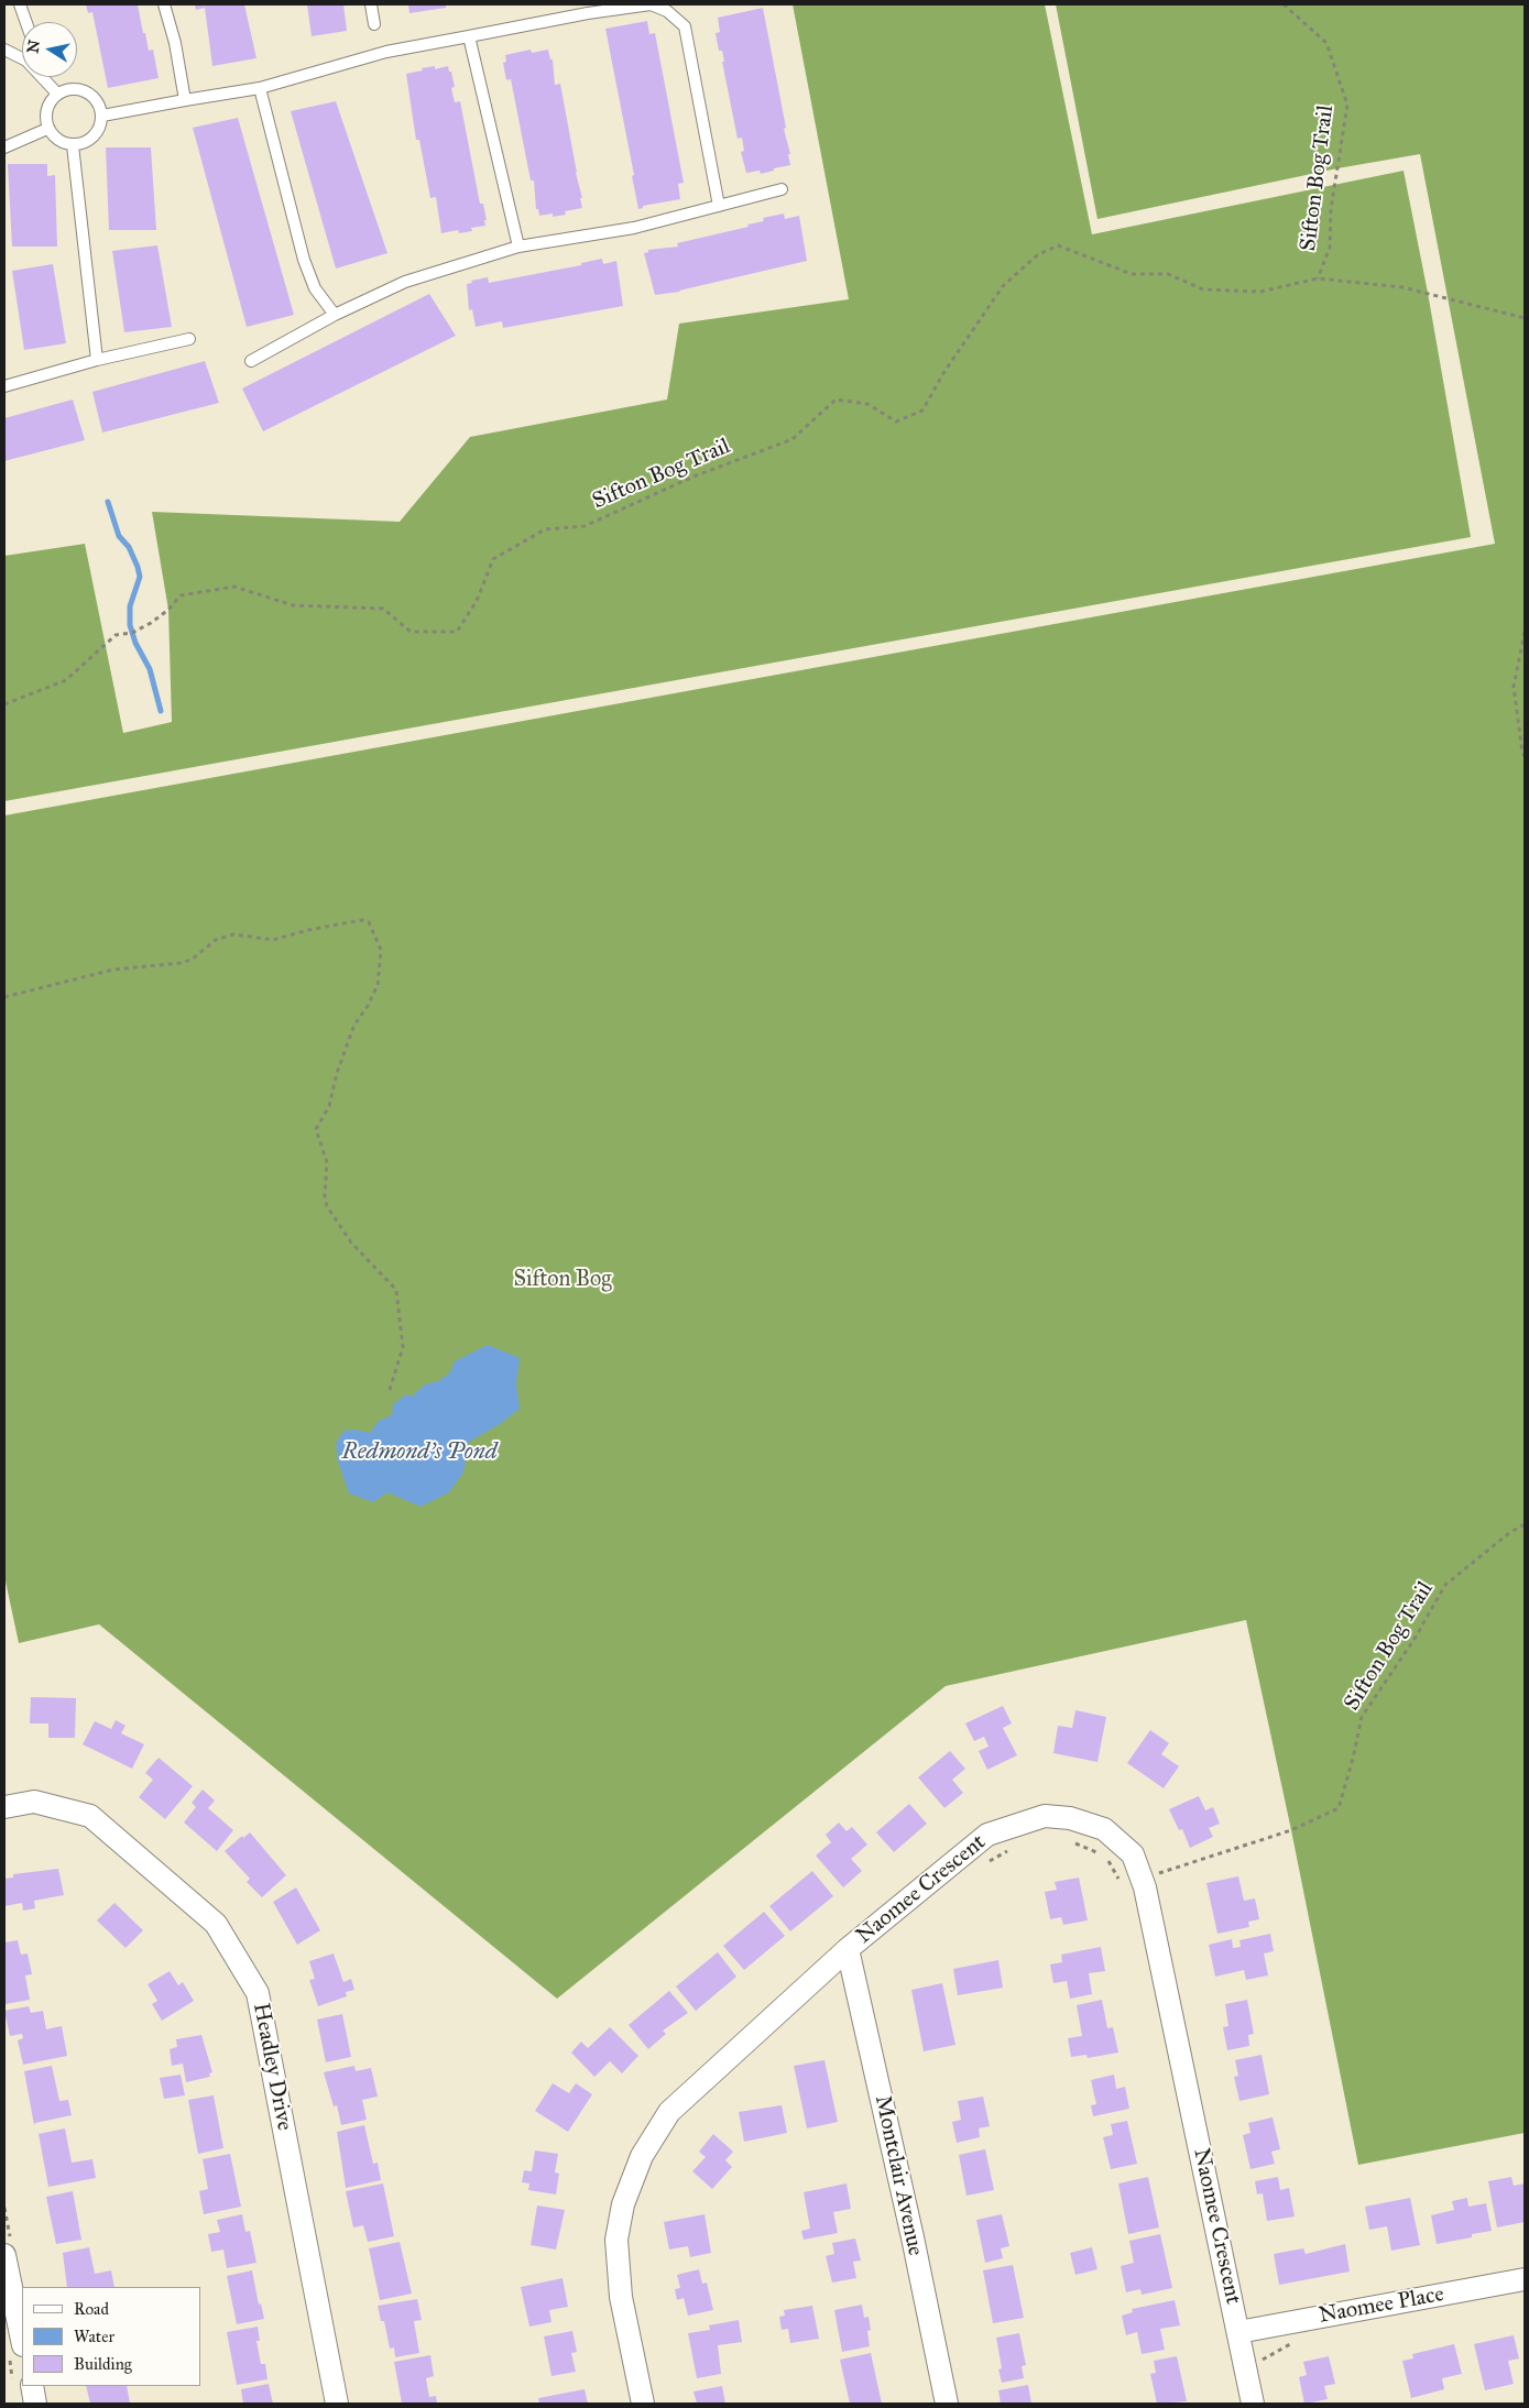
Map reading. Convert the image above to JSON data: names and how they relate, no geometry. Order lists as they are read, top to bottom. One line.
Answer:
{"streets":{"street":["Naomee Crescent","Headley Drive","Montclair Avenue","Naomee Place"],"path":["Sifton Bog Trail"]},"crossings":[["Sifton Bog Trail","Naomee Crescent"],["Naomee Crescent","Montclair Avenue"],["Naomee Crescent","Naomee Place"]],"water":["Redmond's Pond"],"parks":["Sifton Bog"],"legend":["Road","Water","Building"],"north":"left"}
